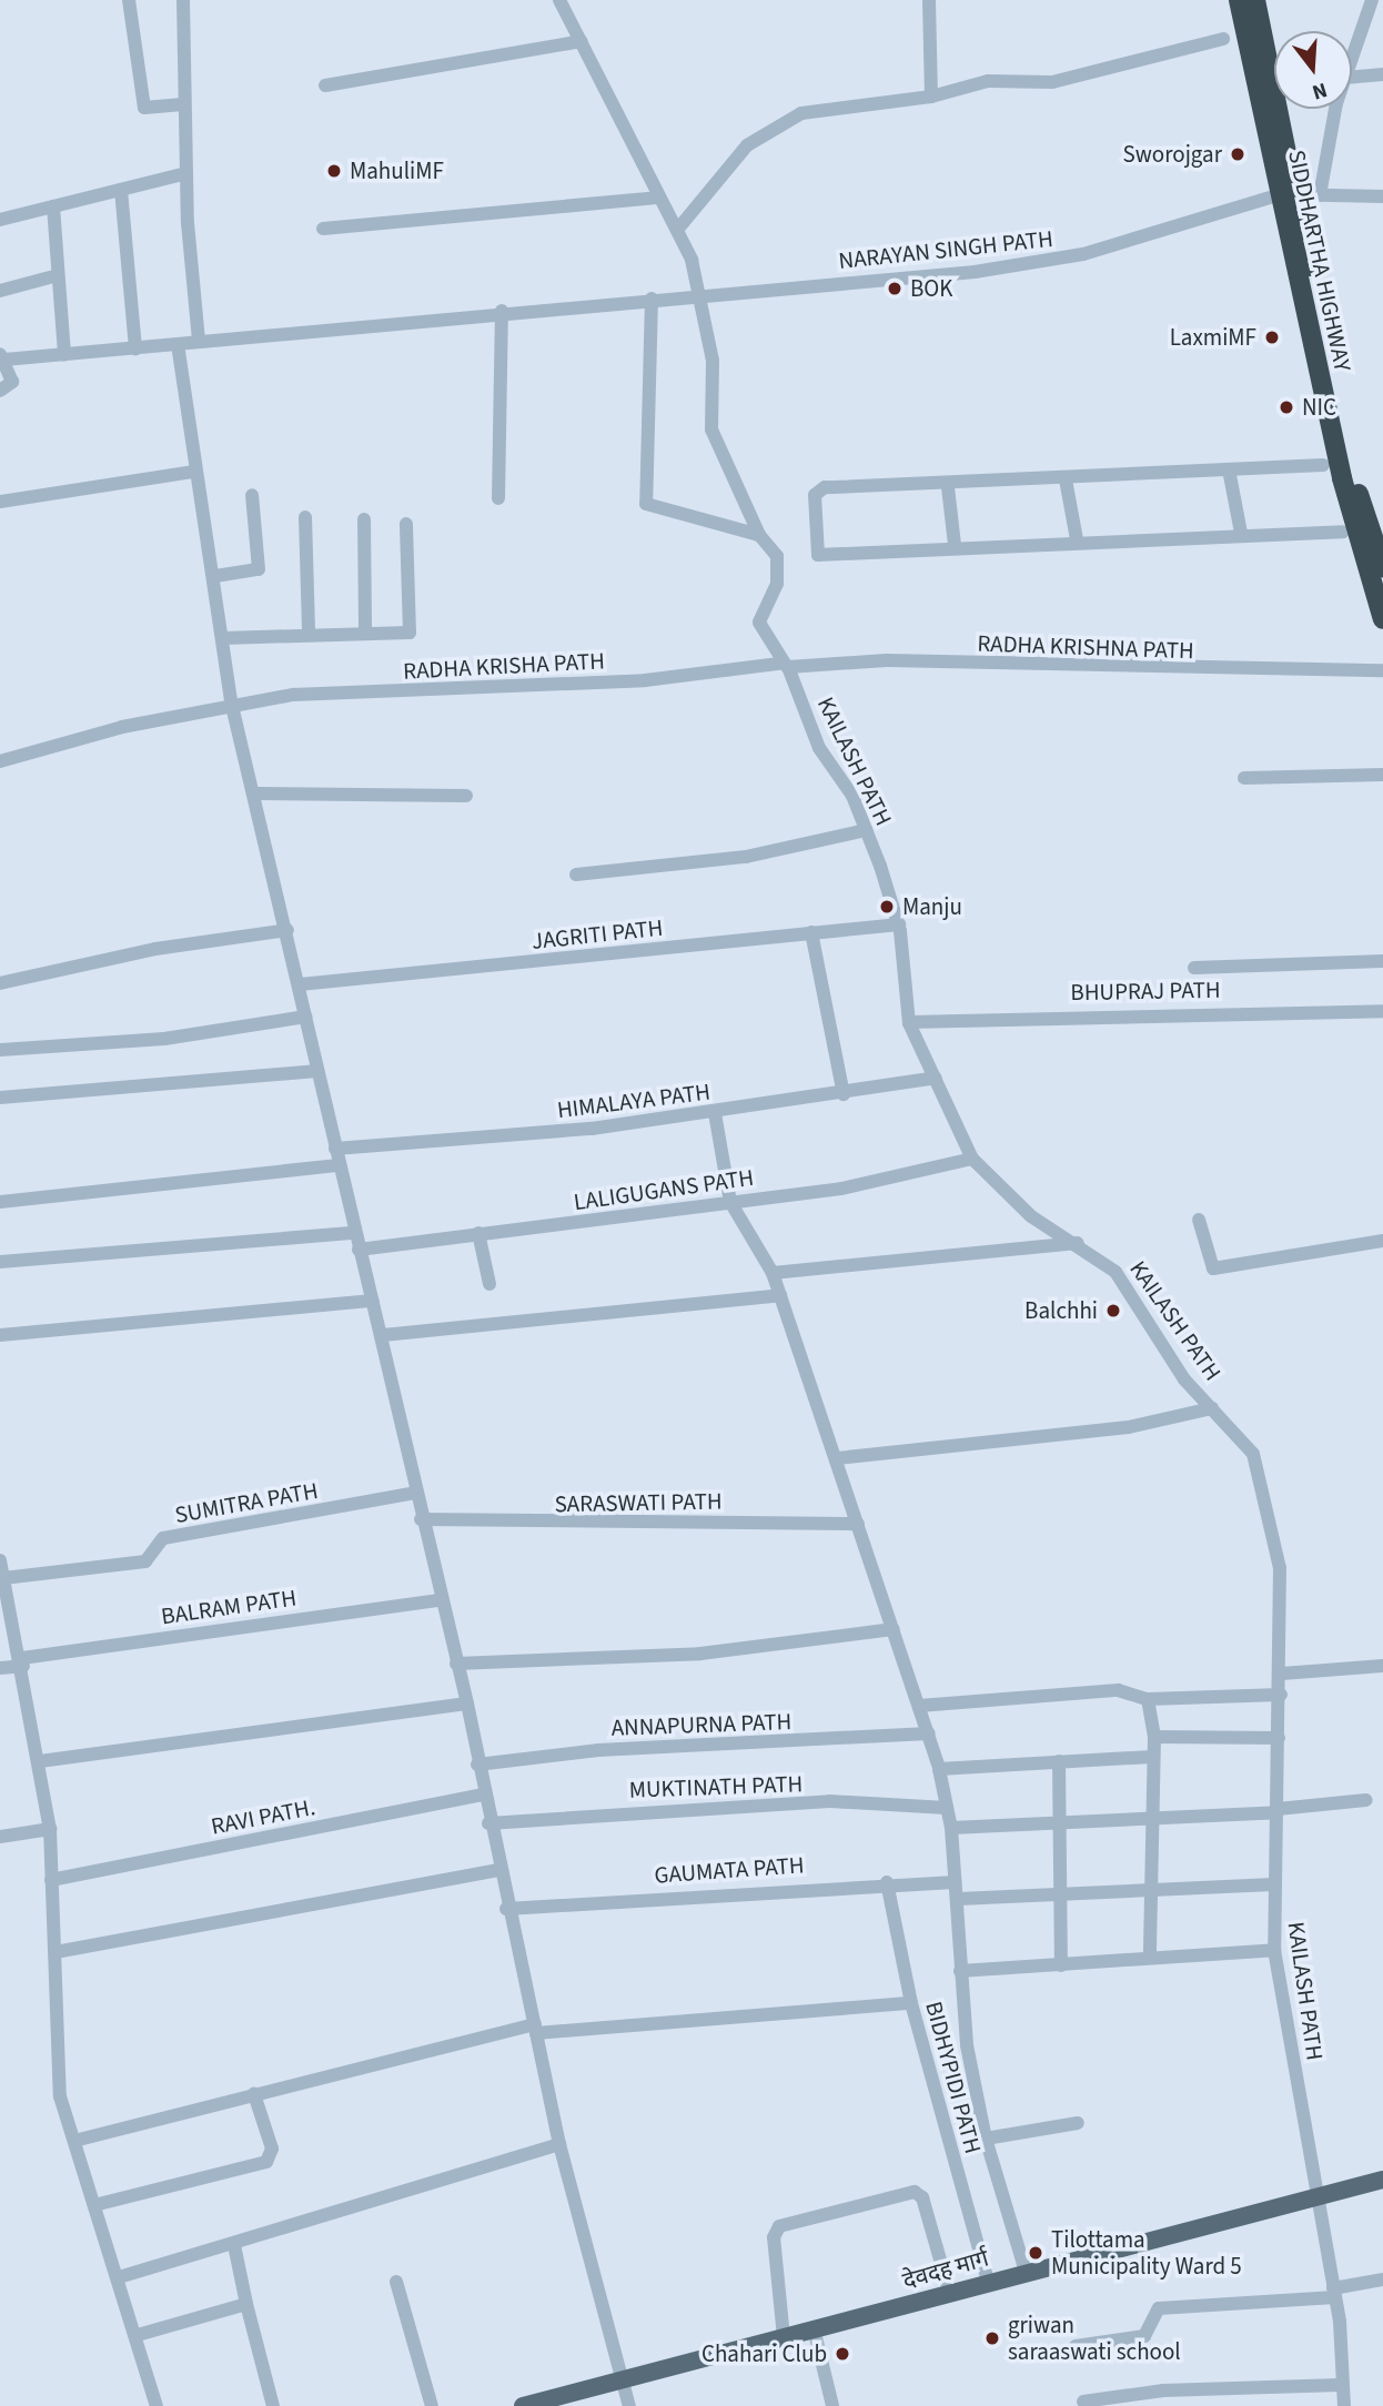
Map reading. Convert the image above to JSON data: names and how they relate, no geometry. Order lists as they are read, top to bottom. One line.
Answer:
{"streets":{"highway":["SIDDHARTHA HIGHWAY"],"main road":["देवदह मार्ग"],"street":["NARAYAN SINGH PATH","RADHA KRISHNA PATH","RADHA KRISHA PATH","KAILASH PATH","JAGRITI PATH","BHUPRAJ PATH","HIMALAYA PATH","LALIGUGANS PATH","SUMITRA PATH","SARASWATI PATH","BALRAM PATH","ANNAPURNA PATH","MUKTINATH PATH","RAVI PATH.","GAUMATA PATH","BIDHYPIDI PATH"]},"crossings":[["NARAYAN SINGH PATH","SIDDHARTHA HIGHWAY"],["RADHA KRISHNA PATH","RADHA KRISHA PATH"],["RADHA KRISHNA PATH","KAILASH PATH"],["RADHA KRISHA PATH","KAILASH PATH"],["KAILASH PATH","JAGRITI PATH"],["KAILASH PATH","BHUPRAJ PATH"],["KAILASH PATH","HIMALAYA PATH"],["KAILASH PATH","LALIGUGANS PATH"],["KAILASH PATH","देवदह मार्ग"],["GAUMATA PATH","BIDHYPIDI PATH"],["BIDHYPIDI PATH","देवदह मार्ग"]],"places":["Sworojgar","MahuliMF","BOK","LaxmiMF","NIC","Manju","Balchhi","Tilottama Municipality Ward 5","griwan saraaswati school","Chahari Club"],"north":"bottom"}
